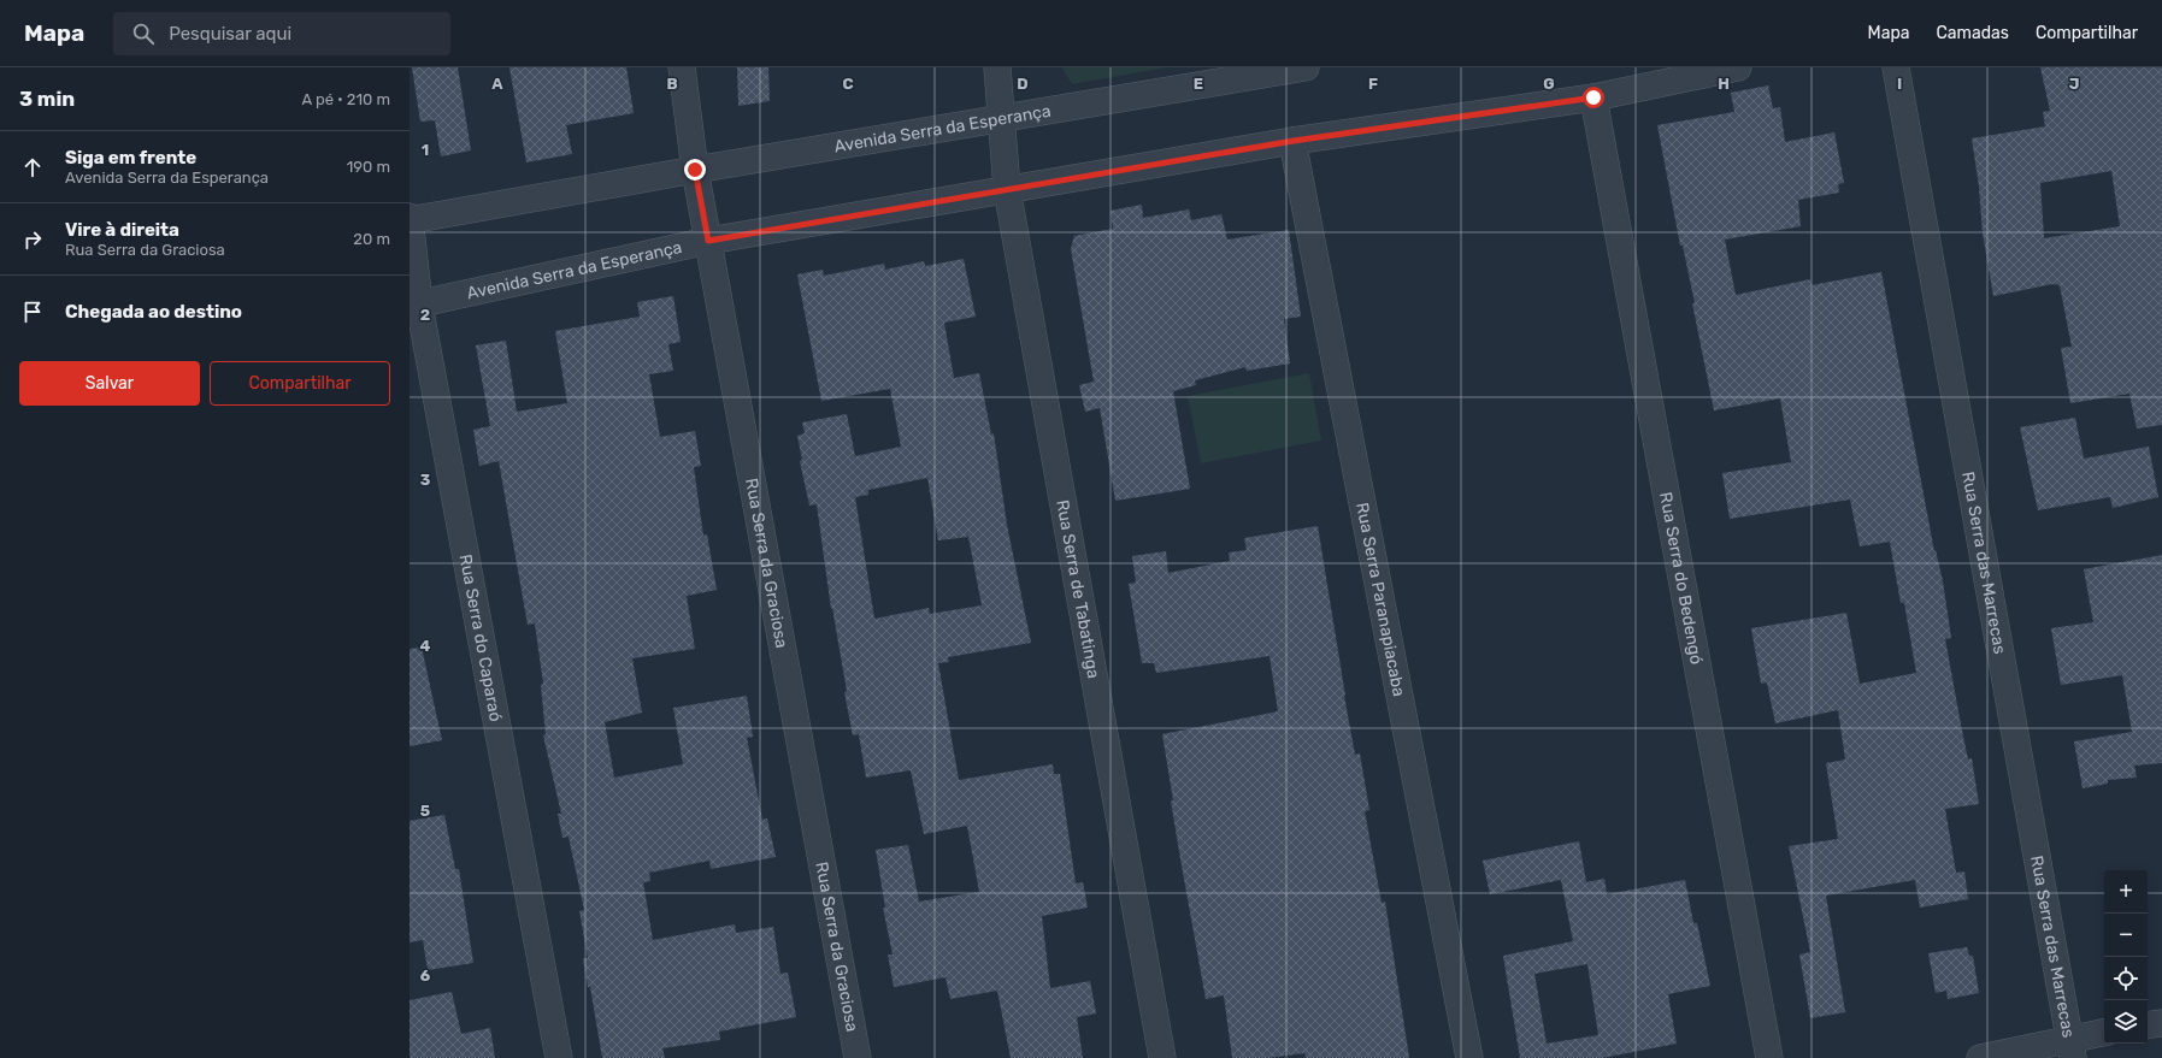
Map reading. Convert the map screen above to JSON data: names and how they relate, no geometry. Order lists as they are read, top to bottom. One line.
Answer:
{"streets":{"street":["Avenida Serra da Esperança","Rua Serra das Marrecas","Rua Serra da Graciosa","Rua Serra do Bedengó","Rua Serra de Tabatinga","Rua Serra Paranapiacaba","Rua Serra do Caparaó"]},"crossings":[["Avenida Serra da Esperança","Rua Serra da Graciosa"],["Avenida Serra da Esperança","Rua Serra do Bedengó"],["Avenida Serra da Esperança","Rua Serra de Tabatinga"],["Avenida Serra da Esperança","Rua Serra Paranapiacaba"],["Avenida Serra da Esperança","Rua Serra do Caparaó"]],"page":{"header":"Mapa","search":"Pesquisar aqui","nav":["Mapa","Camadas","Compartilhar"],"heading":["3 min","A pé · 210 m"],"list":[["Siga em frente","Avenida Serra da Esperança","190 m"],["Vire à direita","Rua Serra da Graciosa","20 m"],"Chegada ao destino"],"buttons":["Salvar","Compartilhar"],"map_buttons":["+","−"]},"grid":{"columns":["A","B","C","D","E","F","G","H","I","J"],"rows":["1","2","3","4","5","6"]}}
